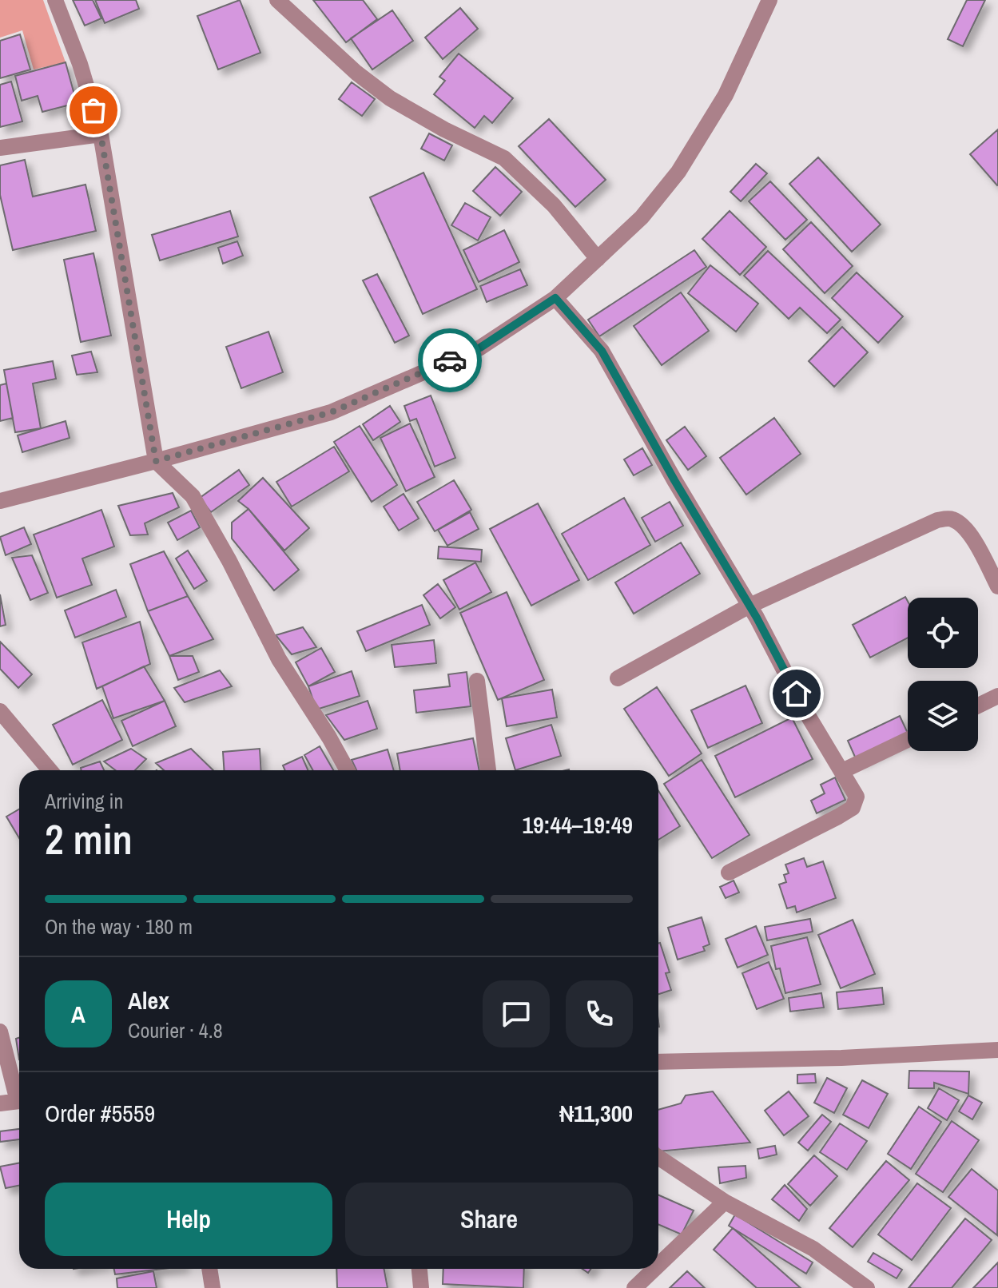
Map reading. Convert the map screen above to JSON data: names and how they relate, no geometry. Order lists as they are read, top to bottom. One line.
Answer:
{"page":{"heading":["2 min","Arriving in","19:44–19:49"],"panel":["Alex","Courier · 4.8","Order #5559","₦11,300"],"bar":"On the way · 180 m","round":"A","buttons":["Help","Share"]}}
